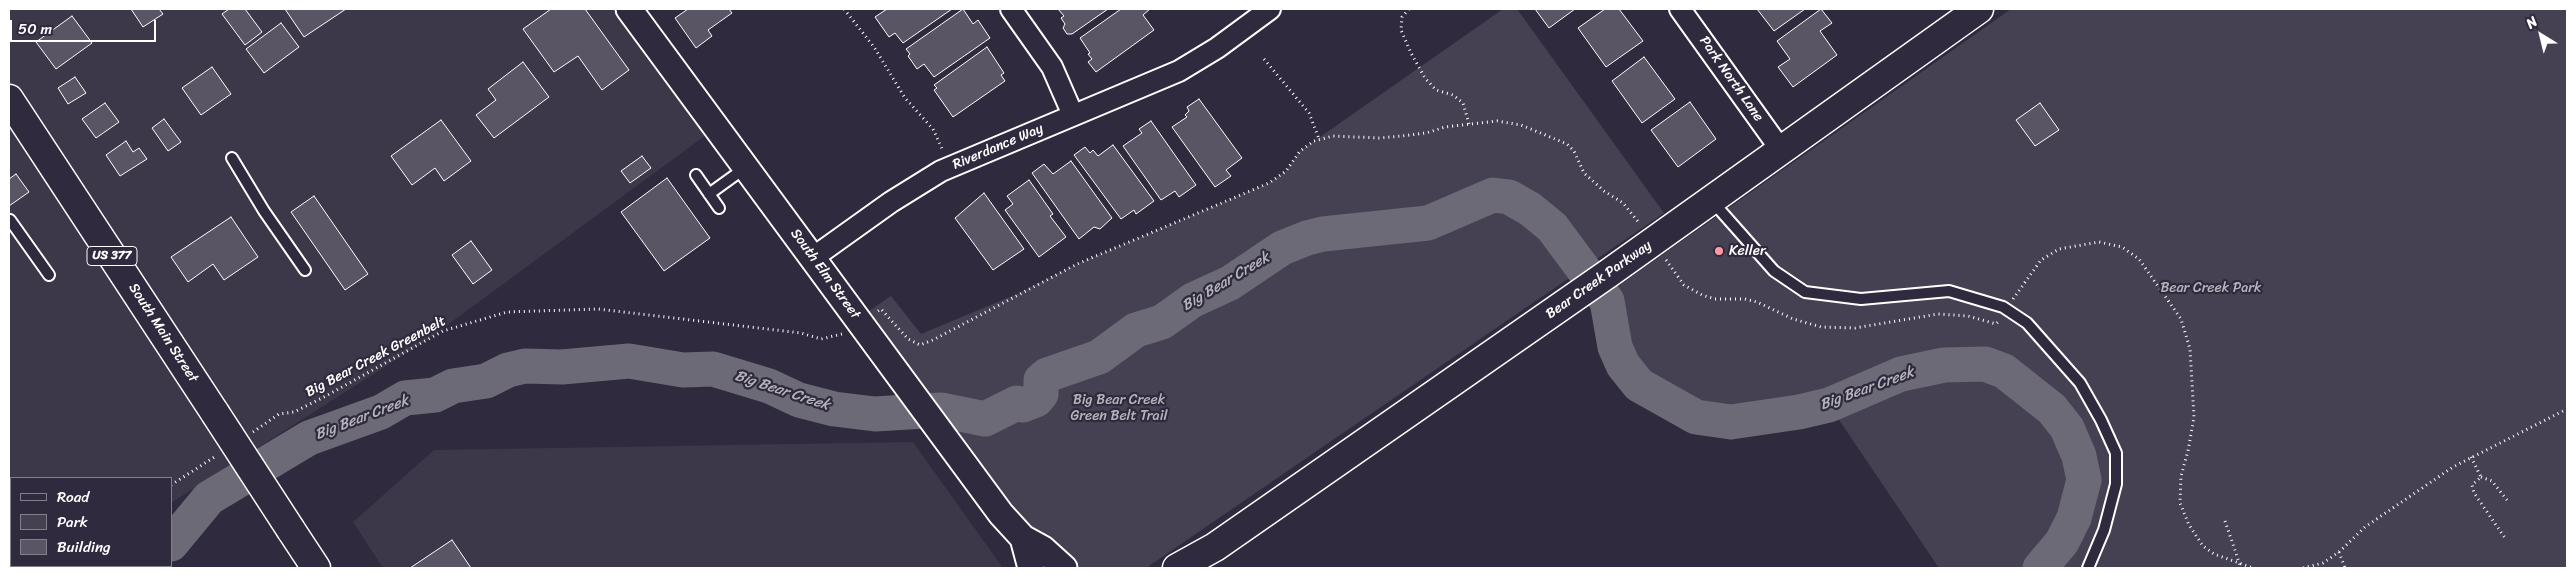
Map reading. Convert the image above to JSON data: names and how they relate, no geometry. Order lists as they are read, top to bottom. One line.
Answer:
{"streets":{"main road":["US 377","Bear Creek Parkway","South Main Street"],"street":["Park North Lane","Riverdance Way","South Elm Street"],"path":["Big Bear Creek Greenbelt"]},"crossings":[["Park North Lane","Bear Creek Parkway"],["Riverdance Way","South Elm Street"]],"water":["Big Bear Creek"],"parks":["Bear Creek Park","Big Bear Creek Green Belt Trail"],"places":["Keller"],"legend":["Road","Park","Building"],"scale_bar":"50 m","north":"top left"}
